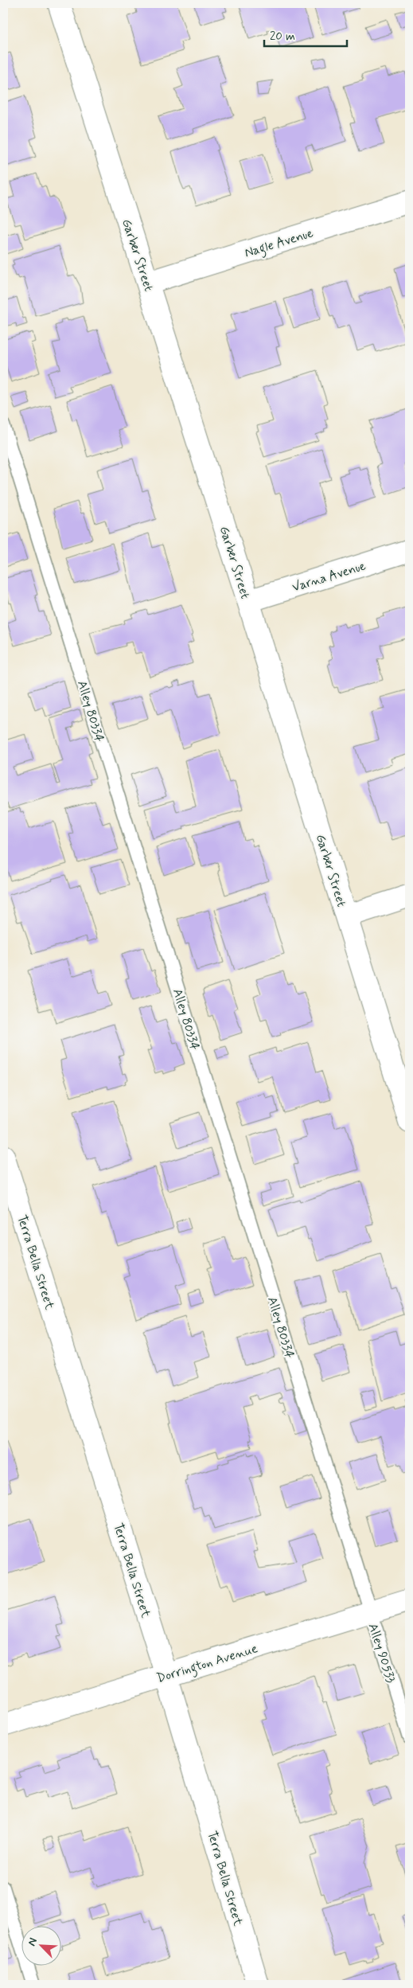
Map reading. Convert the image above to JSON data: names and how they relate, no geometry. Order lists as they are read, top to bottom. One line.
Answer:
{"streets":{"street":["Nagle Avenue","Garber Street","Varna Avenue","Terra Bella Street","Dorrington Avenue"],"lane":["Alley 80334","Alley 90533"]},"crossings":[["Nagle Avenue","Garber Street"],["Garber Street","Varna Avenue"],["Alley 80334","Alley 90533"],["Alley 80334","Dorrington Avenue"],["Terra Bella Street","Dorrington Avenue"],["Alley 90533","Dorrington Avenue"]],"scale_bar":"20 m","north":"top left"}
